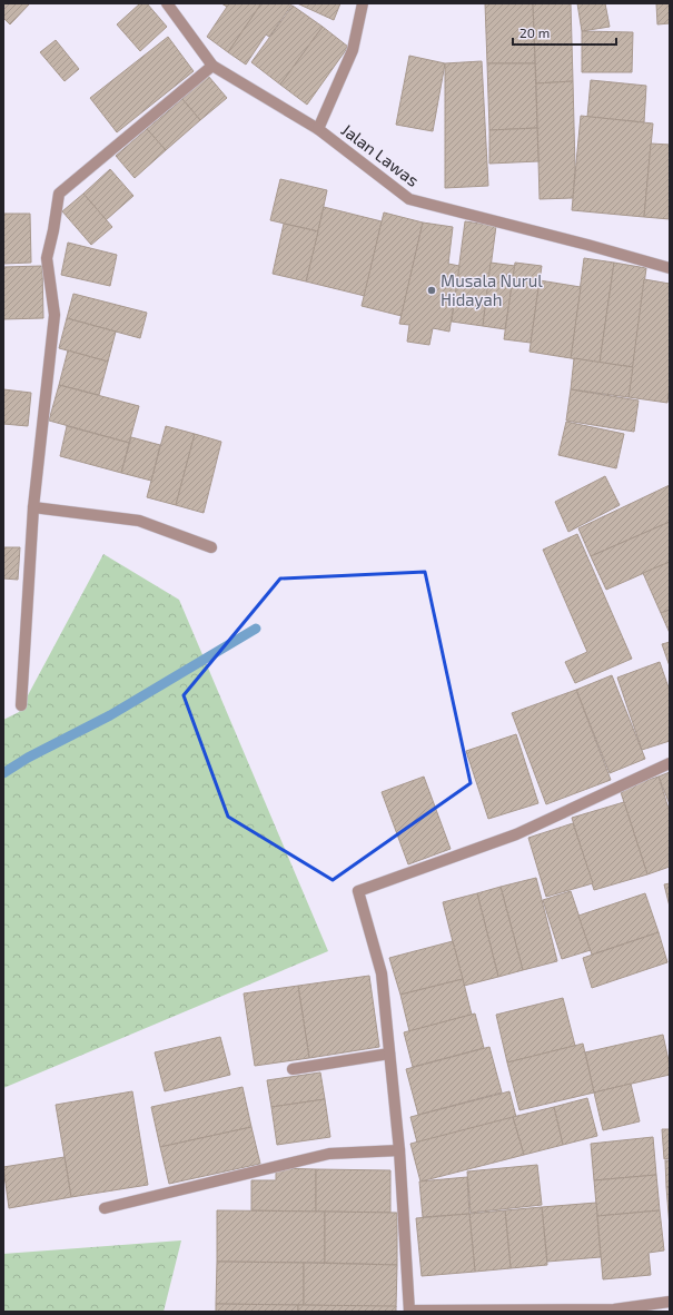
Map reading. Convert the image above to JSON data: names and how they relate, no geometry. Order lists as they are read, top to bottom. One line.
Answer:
{"streets":{"street":["Jalan Lawas"]},"places":["Musala Nurul Hidayah"],"scale_bar":"20 m"}
